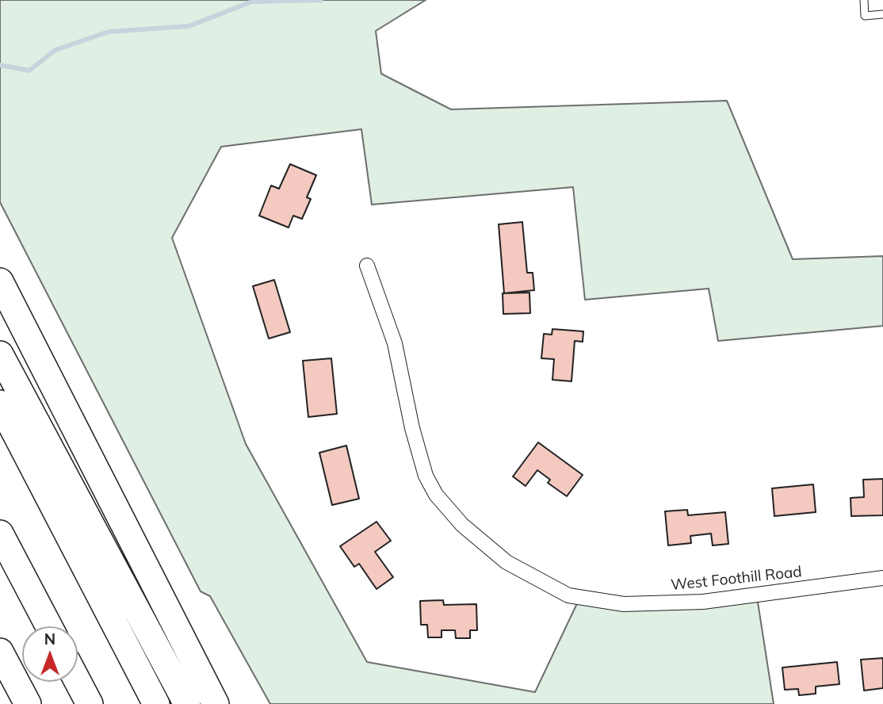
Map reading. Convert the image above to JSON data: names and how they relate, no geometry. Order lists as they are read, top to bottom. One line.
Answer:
{"streets":{"street":["West Foothill Road"]},"north":"top"}
